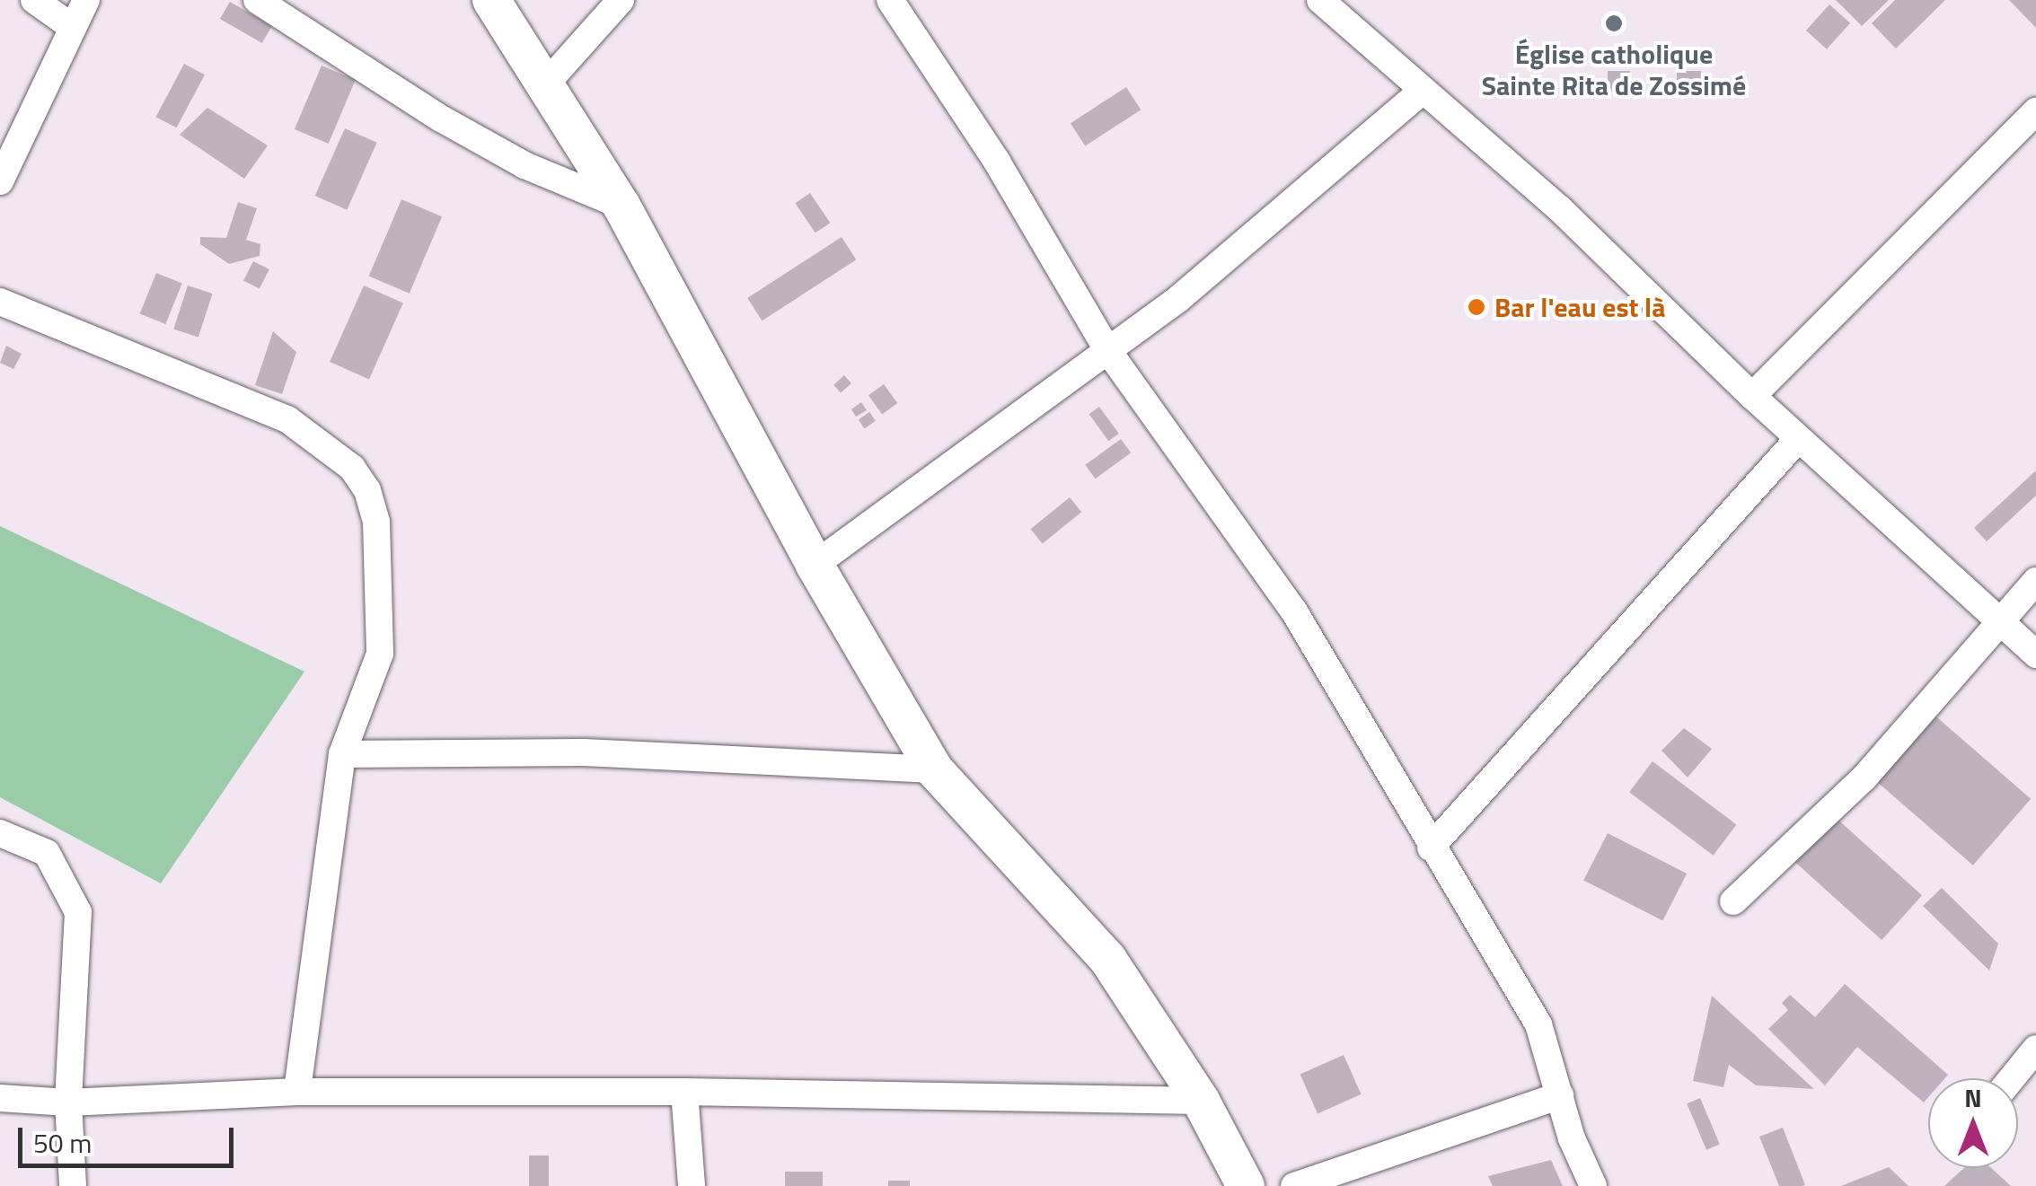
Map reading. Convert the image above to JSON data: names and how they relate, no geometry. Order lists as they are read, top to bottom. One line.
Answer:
{"places":["Église catholique Sainte Rita de Zossimé","Bar l'eau est là"],"scale_bar":"50 m","north":"top"}
